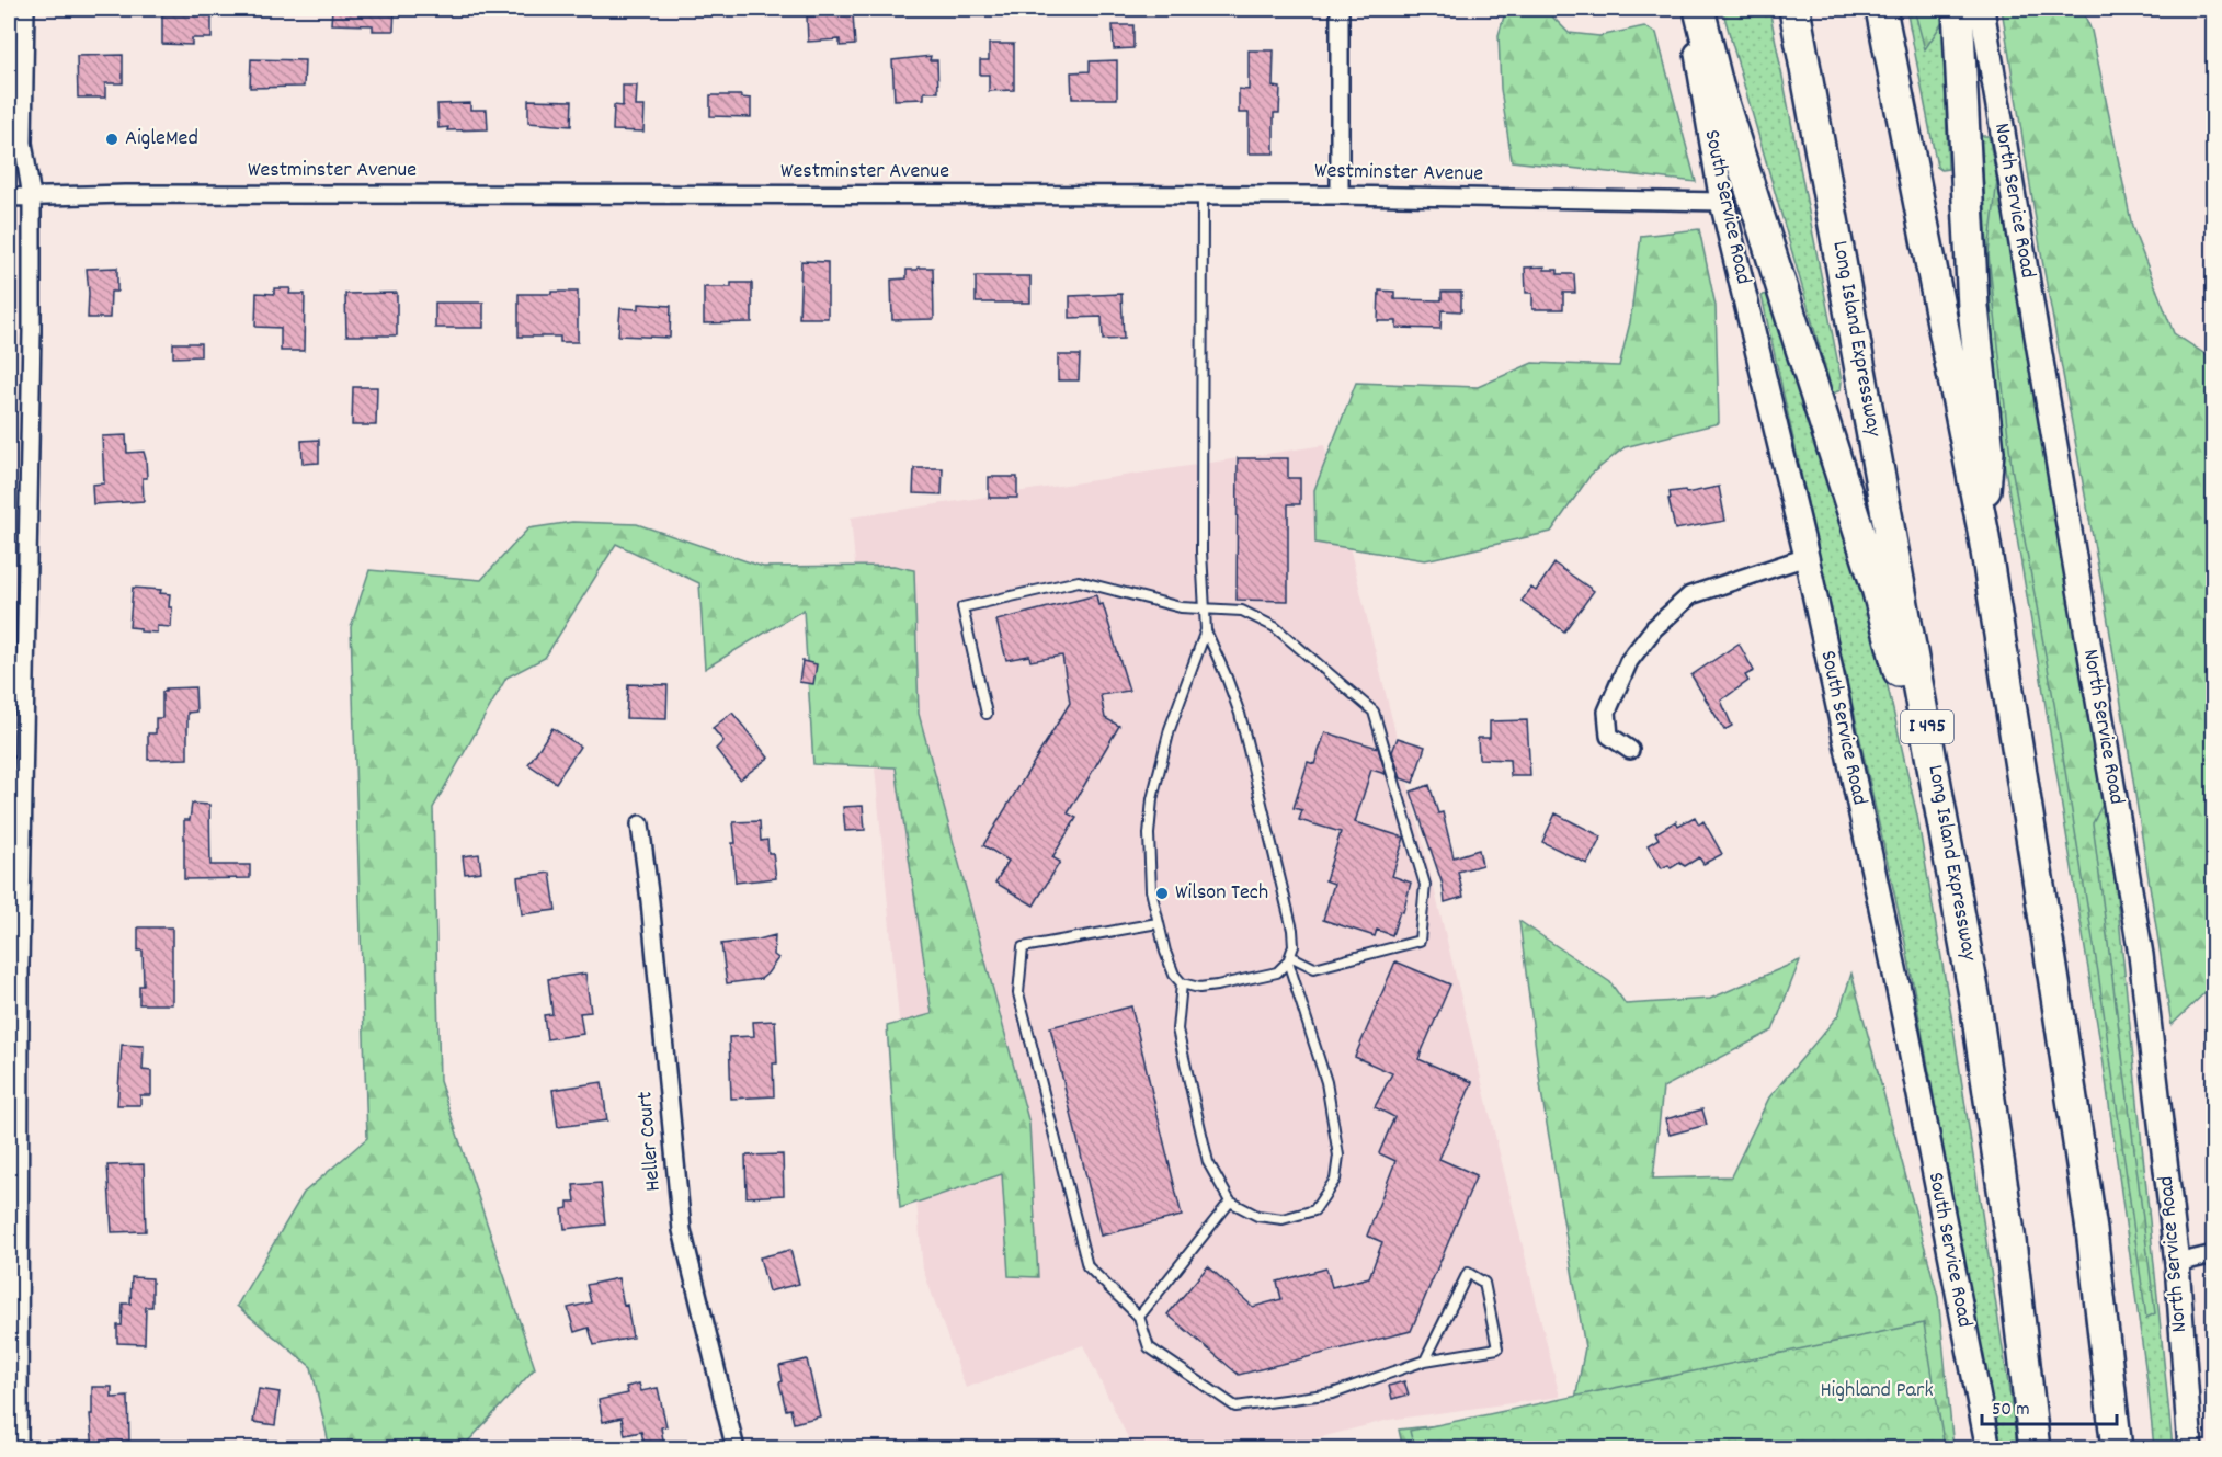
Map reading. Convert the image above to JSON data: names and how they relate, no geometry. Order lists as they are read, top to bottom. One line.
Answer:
{"streets":{"highway":["Long Island Expressway","I 495"],"main road":["North Service Road","South Service Road"],"street":["Westminster Avenue","Heller Court"]},"crossings":[["Westminster Avenue","South Service Road"]],"parks":["Highland Park"],"places":["AigleMed","Wilson Tech"],"scale_bar":"50 m"}
